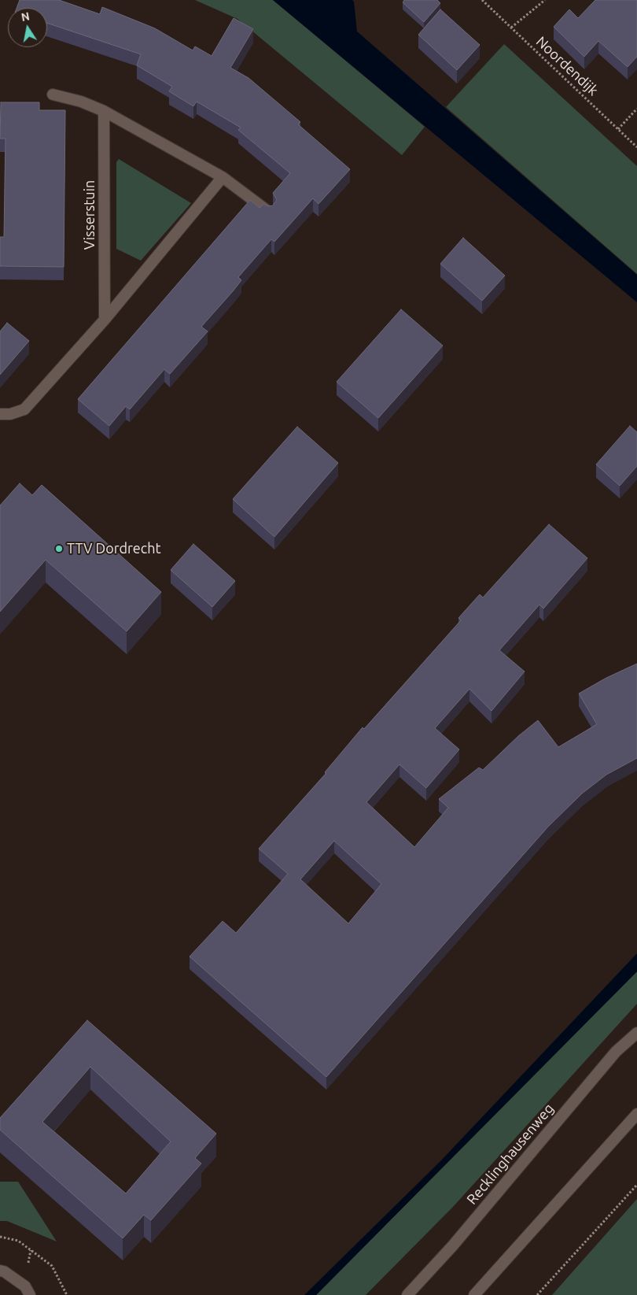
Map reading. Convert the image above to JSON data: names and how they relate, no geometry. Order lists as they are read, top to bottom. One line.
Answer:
{"streets":{"street":["Visserstuin","Recklinghausenweg"],"path":["Noordendijk"]},"places":["TTV Dordrecht"],"north":"top"}
